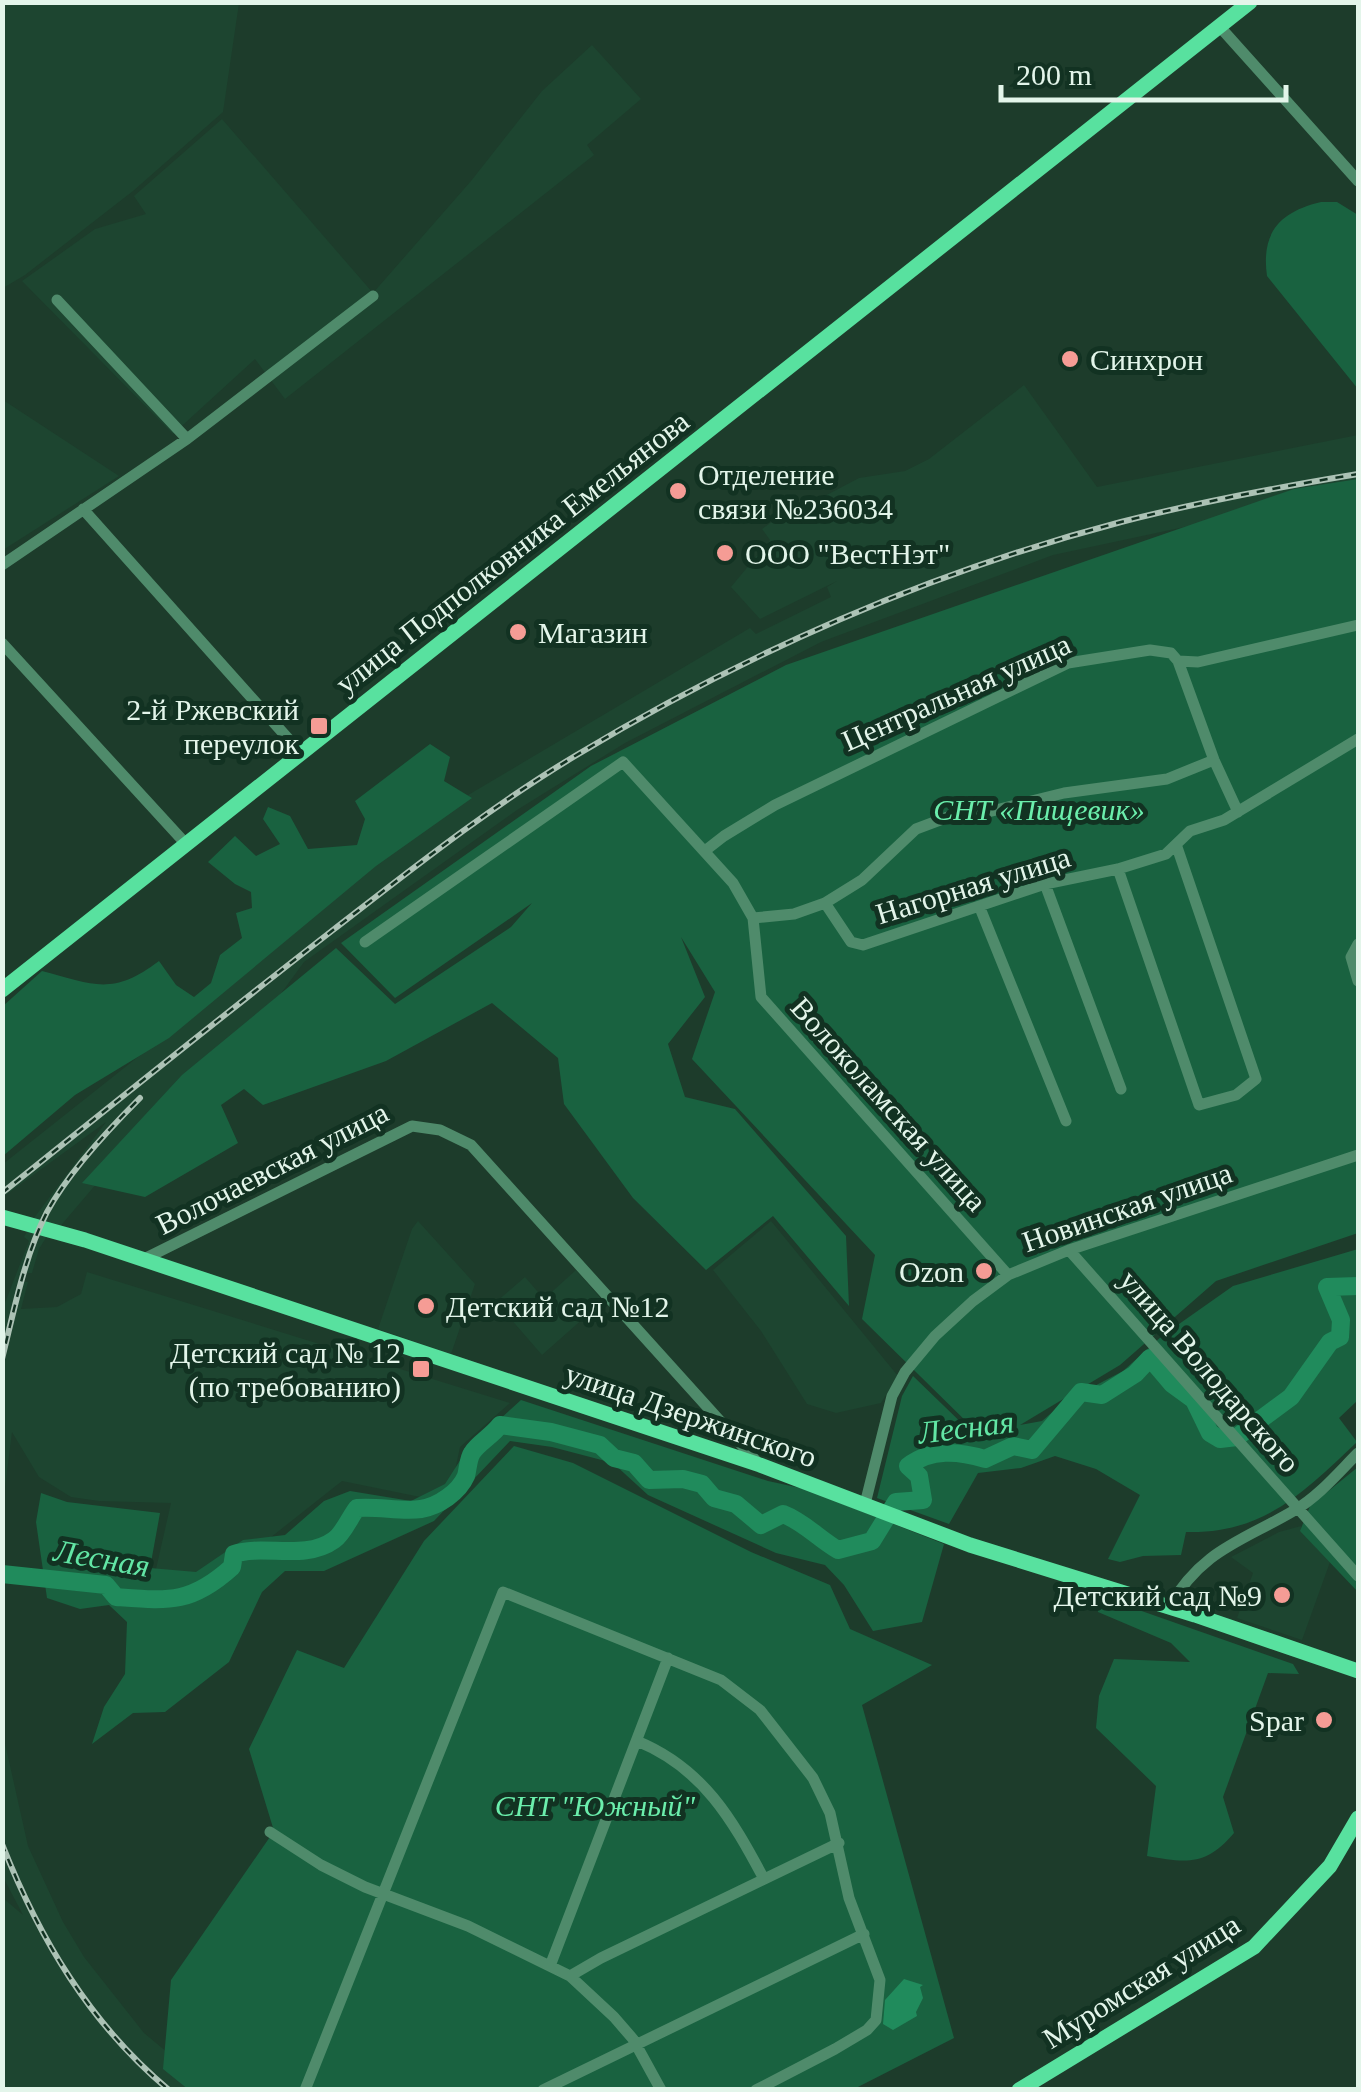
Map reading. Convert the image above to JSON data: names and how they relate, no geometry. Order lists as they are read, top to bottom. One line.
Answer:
{"streets":{"main road":["улица Подполковника Емельянова","улица Дзержинского","Муромская улица"],"street":["Центральная улица","Нагорная улица","Волоколамская улица","Волочаевская улица","Новинская улица","улица Володарского"]},"crossings":[["Центральная улица","Волоколамская улица"],["Волоколамская улица","Новинская улица"],["Волочаевская улица","улица Дзержинского"],["Новинская улица","улица Володарского"],["Новинская улица","улица Дзержинского"]],"water":["Лесная"],"parks":["СНТ «Пищевик»","СНТ \"Южный\""],"places":{"other":["Синхрон","Отделение связи №236034","ООО \"ВестНэт\"","Магазин","Ozon","Детский сад №12","Детский сад №9","Spar"],"transit":["2-й Ржевский переулок","Детский сад № 12 (по требованию)"]},"scale_bar":"200 m"}
